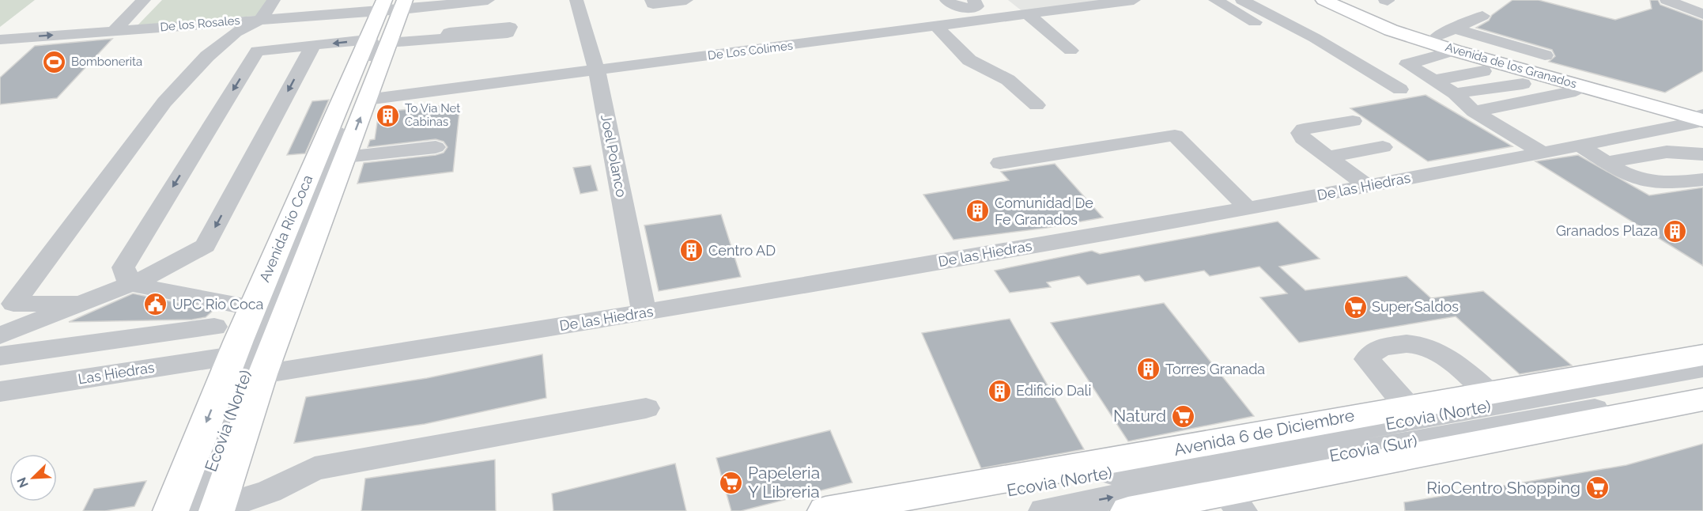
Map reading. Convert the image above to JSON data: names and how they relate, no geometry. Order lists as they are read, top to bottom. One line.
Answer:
{"streets":{"main road":["Avenida de los Granados","Avenida Río Coca","Avenida 6 de Diciembre"],"street":["De los Rosales","De Los Colimes","Joel Polanco","De las Hiedras","Las Hiedras","Ecovia (Norte)","Ecovia (Sur)"]},"crossings":[["De los Rosales","Avenida Río Coca"],["De Los Colimes","Joel Polanco"],["De Los Colimes","Avenida Río Coca"],["Avenida de los Granados","De las Hiedras"],["Joel Polanco","De las Hiedras"],["De las Hiedras","Avenida Río Coca"],["Avenida Río Coca","Ecovia (Norte)"],["Ecovia (Norte)","Avenida 6 de Diciembre"],["Ecovia (Norte)","Ecovia (Sur)"],["Avenida 6 de Diciembre","Ecovia (Sur)"]],"places":{"sports":["Bombonerita"],"building":["To Via Net Cabinas","Comunidad De Fe Granados","Granados Plaza","Centro AD","Torres Granada","Edificio Dali"],"public building":["UPC Rio Coca"],"supermarket":["Super Saldos","Naturd","Papeleria Y Libreria","RioCentro Shopping"]},"north":"bottom left"}
